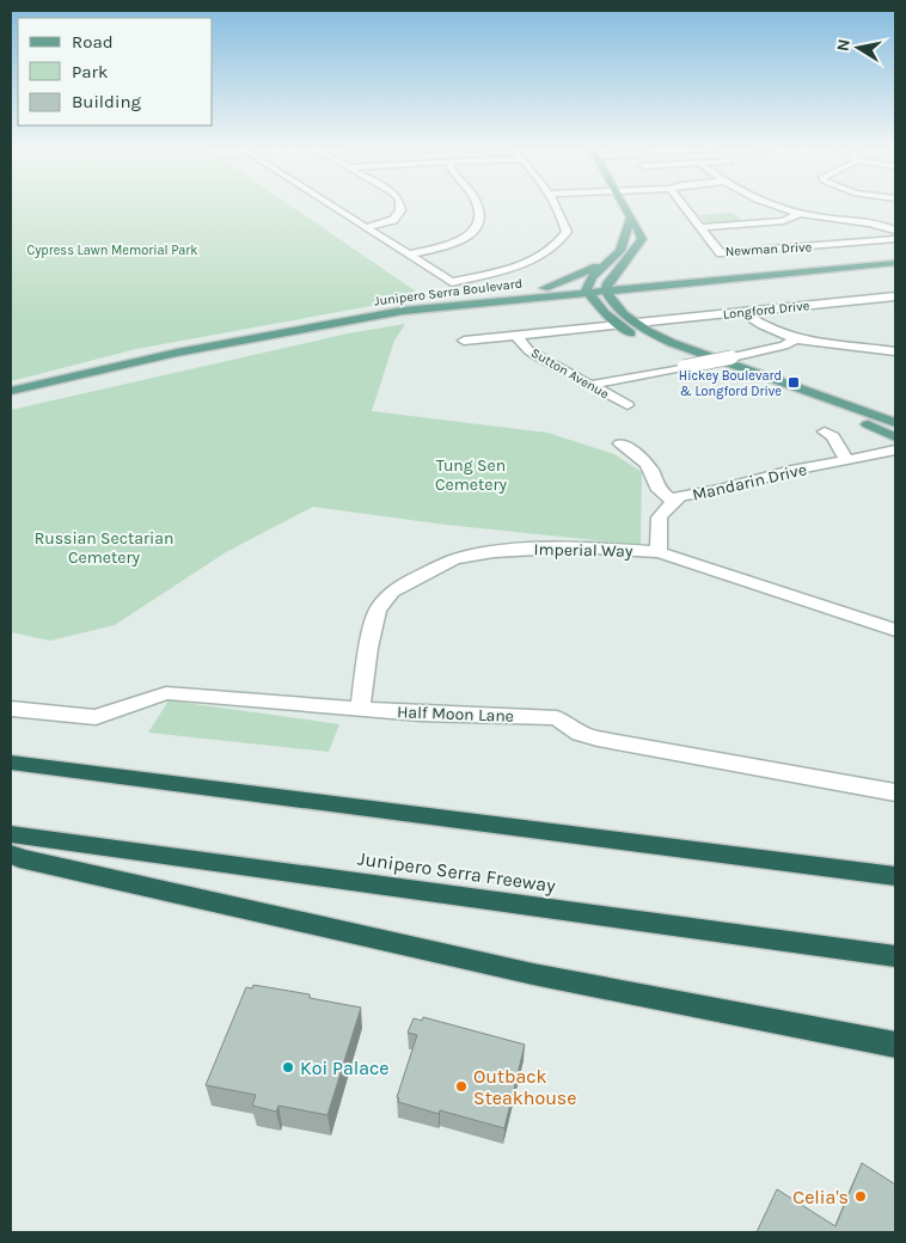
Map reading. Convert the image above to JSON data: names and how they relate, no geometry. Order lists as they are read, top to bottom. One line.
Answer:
{"streets":{"highway":["Junipero Serra Freeway"],"main road":["Junipero Serra Boulevard"],"street":["Newman Drive","Longford Drive","Sutton Avenue","Mandarin Drive","Imperial Way","Half Moon Lane"]},"crossings":[["Mandarin Drive","Imperial Way"],["Imperial Way","Half Moon Lane"]],"parks":["Cypress Lawn Memorial Park","Tung Sen Cemetery","Russian Sectarian Cemetery"],"places":{"transit":["Hickey Boulevard & Longford Drive"],"other":["Koi Palace","Outback Steakhouse","Celia's"]},"legend":["Road","Park","Building"],"north":"left"}
